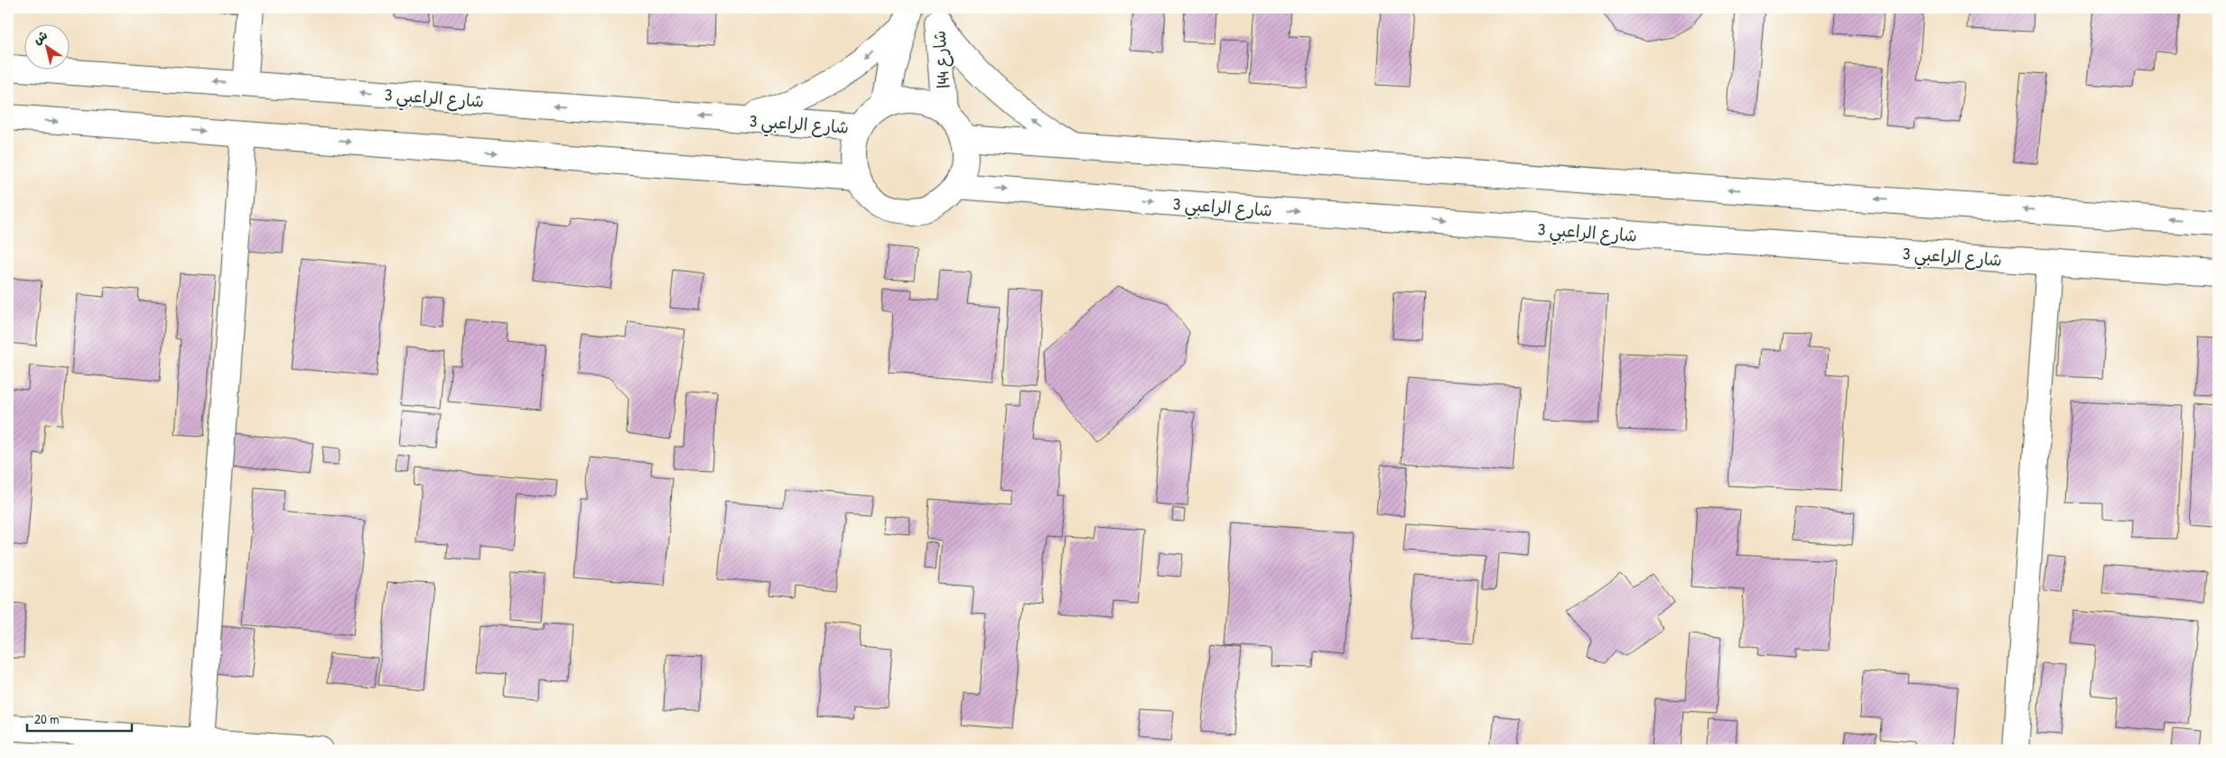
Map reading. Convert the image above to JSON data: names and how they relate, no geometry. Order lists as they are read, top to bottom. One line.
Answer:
{"streets":{"street":["شارع 44ا","شارع الراعبي 3"]},"crossings":[["شارع 44ا","شارع الراعبي 3"]],"scale_bar":"20 m","north":"top left"}
